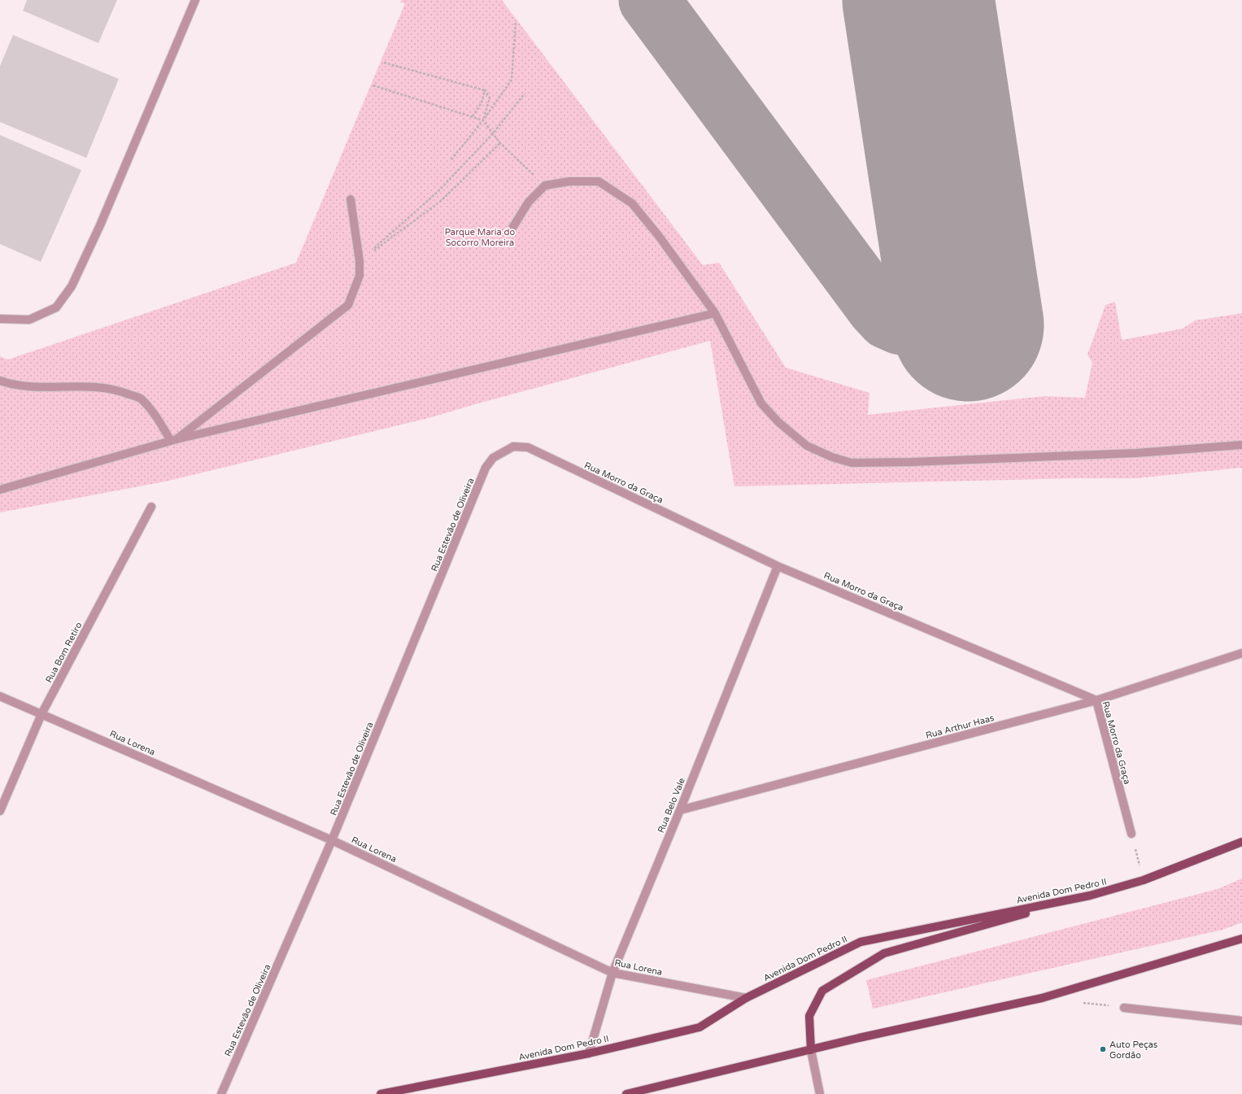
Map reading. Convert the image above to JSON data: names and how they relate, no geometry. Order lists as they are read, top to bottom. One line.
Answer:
{"streets":{"main road":["Avenida Dom Pedro II"],"street":["Rua Morro da Graça","Rua Estevão de Oliveira","Rua Bom Retiro","Rua Arthur Haas","Rua Lorena","Rua Belo Vale"]},"crossings":[["Rua Morro da Graça","Rua Estevão de Oliveira"],["Rua Morro da Graça","Rua Arthur Haas"],["Rua Morro da Graça","Rua Belo Vale"],["Rua Estevão de Oliveira","Rua Lorena"],["Rua Bom Retiro","Rua Lorena"],["Rua Arthur Haas","Rua Belo Vale"],["Rua Lorena","Rua Belo Vale"],["Rua Lorena","Avenida Dom Pedro II"],["Rua Belo Vale","Avenida Dom Pedro II"]],"parks":["Parque Maria do Socorro Moreira"],"places":["Auto Peças Gordão"]}
